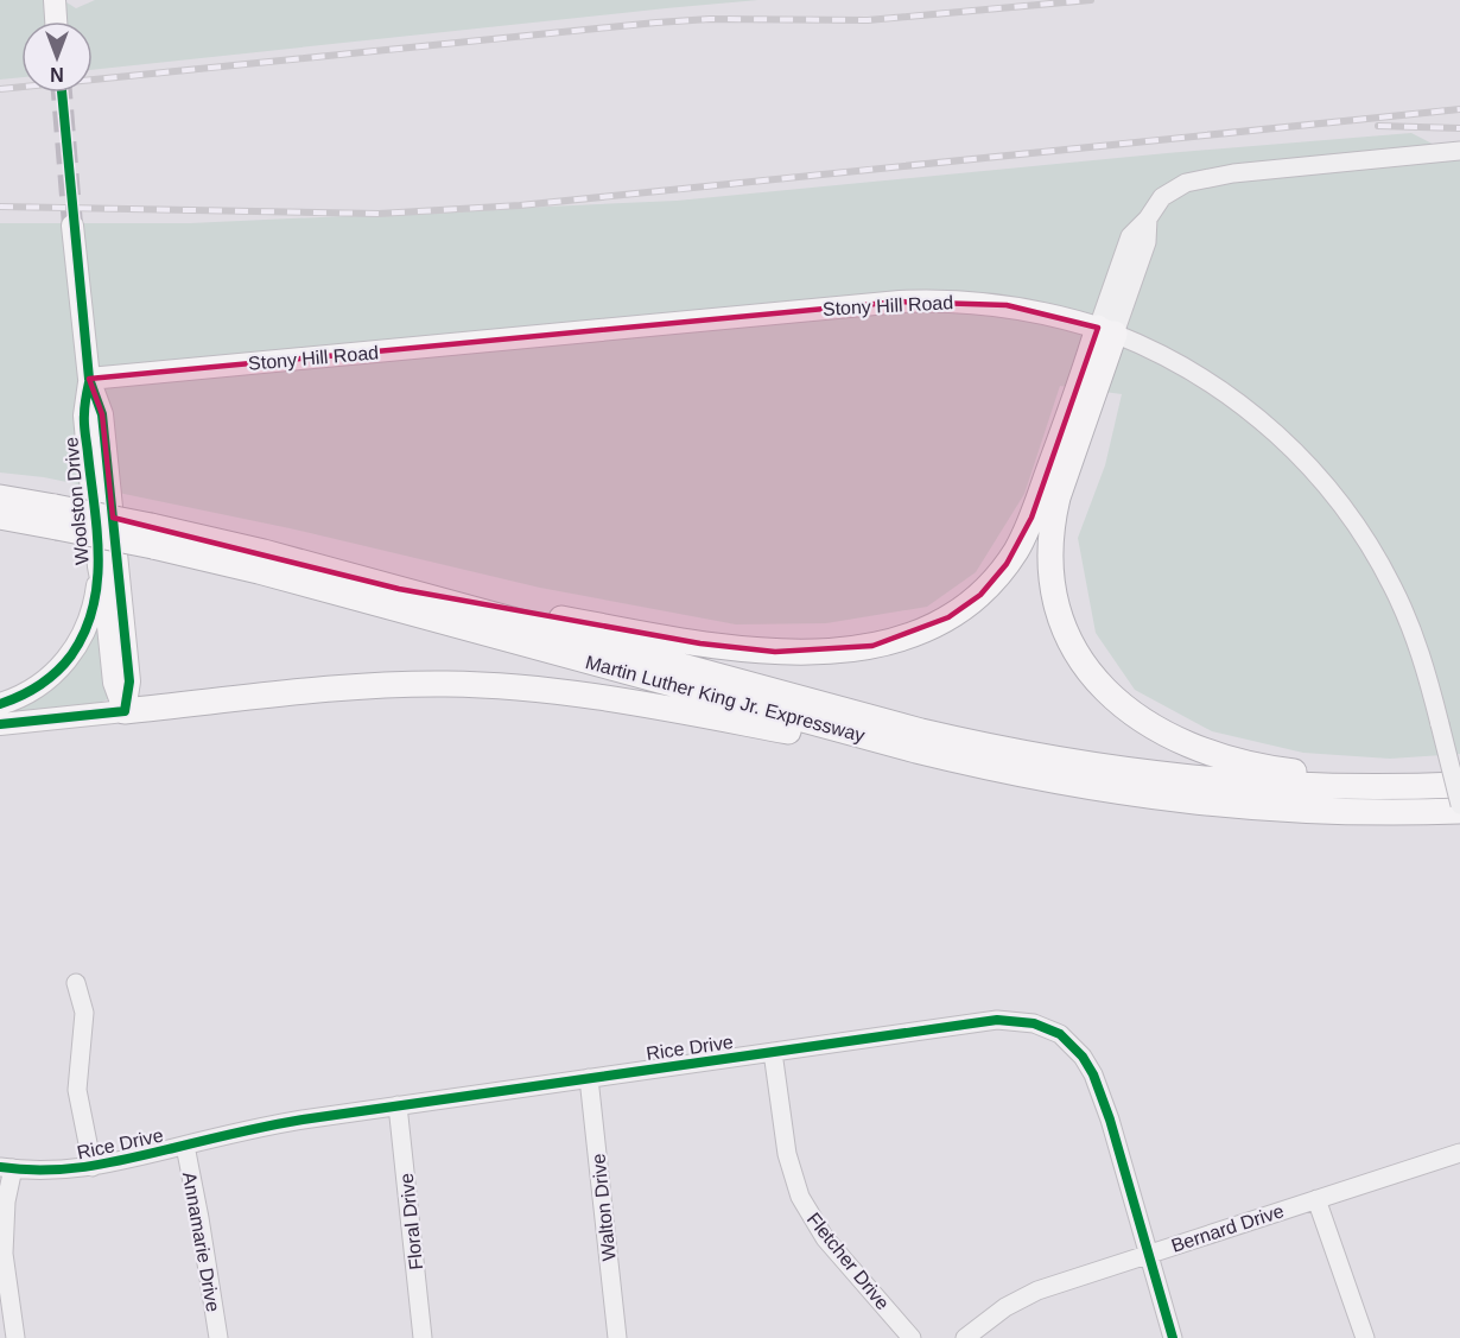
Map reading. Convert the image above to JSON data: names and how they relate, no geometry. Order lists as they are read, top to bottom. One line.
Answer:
{"streets":{"highway":["Martin Luther King Jr. Expressway"],"main road":["Stony Hill Road","Woolston Drive"],"street":["Rice Drive","Walton Drive","Floral Drive","Bernard Drive","Annamarie Drive","Fletcher Drive"]},"crossings":[["Stony Hill Road","Woolston Drive"],["Stony Hill Road","Martin Luther King Jr. Expressway"],["Rice Drive","Walton Drive"],["Rice Drive","Floral Drive"],["Rice Drive","Bernard Drive"],["Rice Drive","Annamarie Drive"],["Rice Drive","Fletcher Drive"]],"north":"bottom"}
